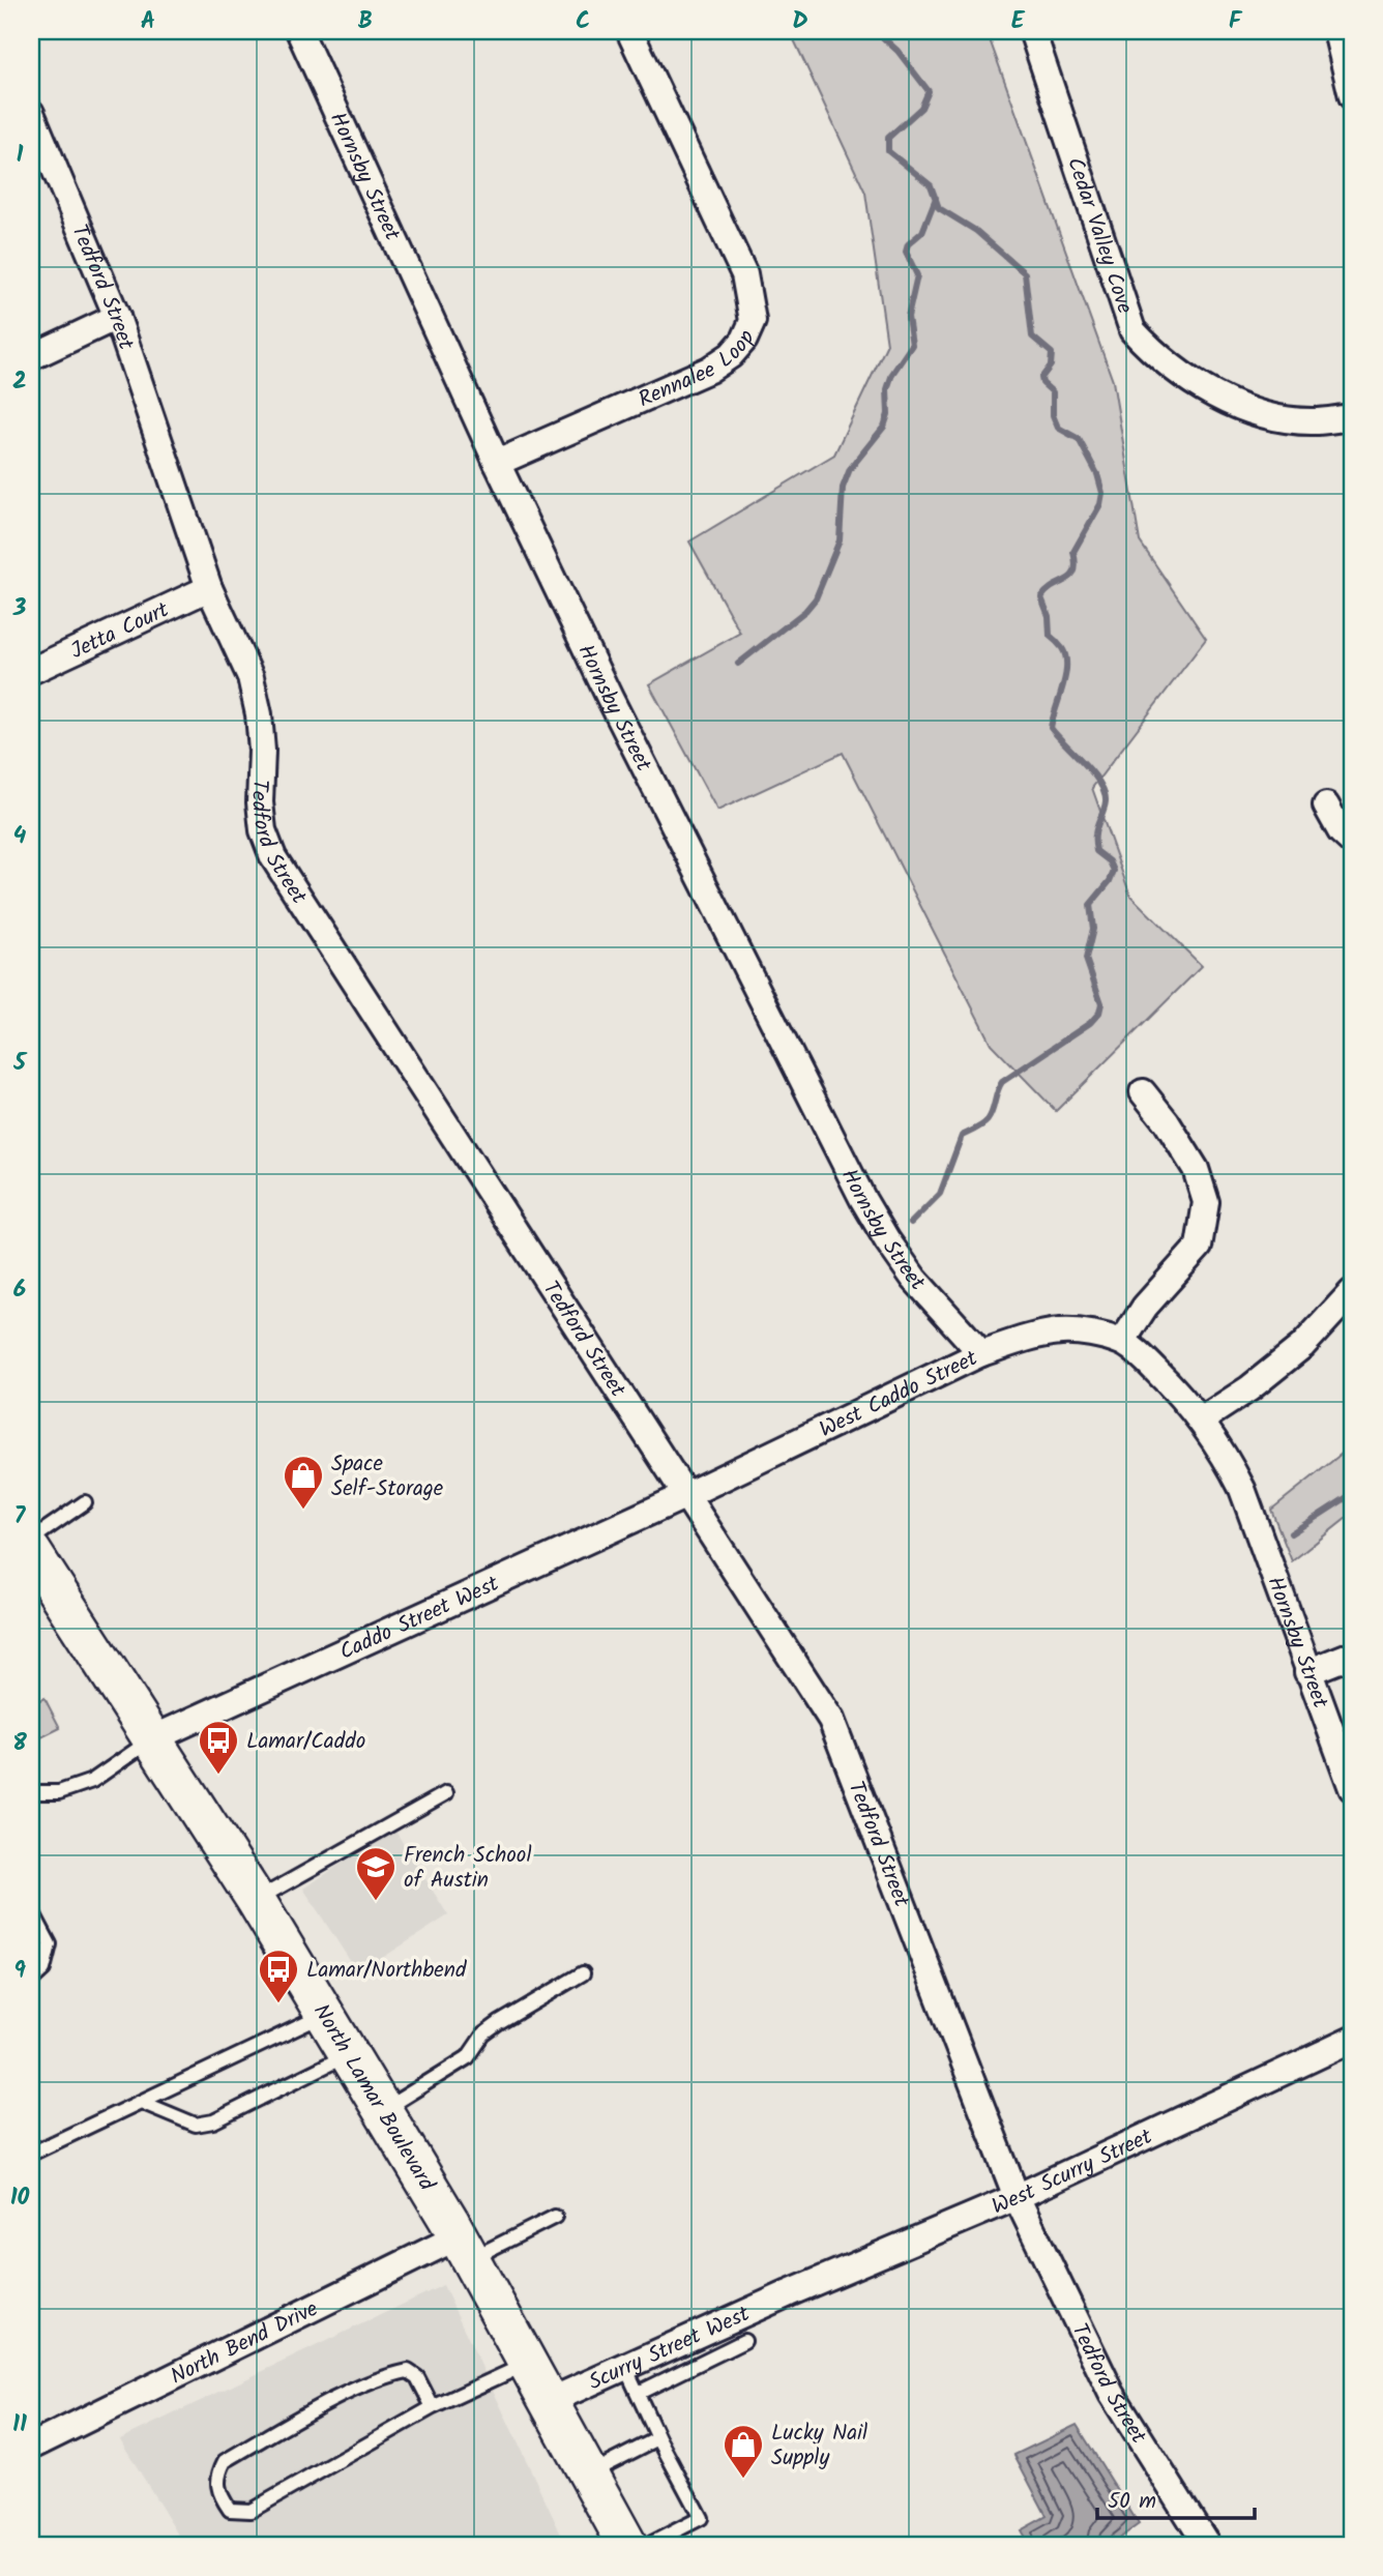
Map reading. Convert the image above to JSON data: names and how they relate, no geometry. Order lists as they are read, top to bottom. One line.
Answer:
{"streets":{"main road":["North Lamar Boulevard"],"street":["Hornsby Street","Cedar Valley Cove","Tedford Street","Rennalee Loop","Jetta Court","West Caddo Street","Caddo Street West","West Scurry Street","North Bend Drive","Scurry Street West"]},"crossings":[["Hornsby Street","Rennalee Loop"],["Hornsby Street","West Caddo Street"],["Tedford Street","Jetta Court"],["Tedford Street","West Caddo Street"],["Tedford Street","Caddo Street West"],["Tedford Street","West Scurry Street"],["West Caddo Street","Caddo Street West"],["Caddo Street West","North Lamar Boulevard"],["North Lamar Boulevard","North Bend Drive"],["North Lamar Boulevard","Scurry Street West"],["West Scurry Street","Scurry Street West"]],"places":{"shop":["Space Self-Storage","Lucky Nail Supply"],"bus stop":["Lamar/Caddo","Lamar/Northbend"],"school or university":["French School of Austin"]},"scale_bar":"50 m","grid":{"columns":["A","B","C","D","E","F"],"rows":["1","2","3","4","5","6","7","8","9","10","11"]}}
